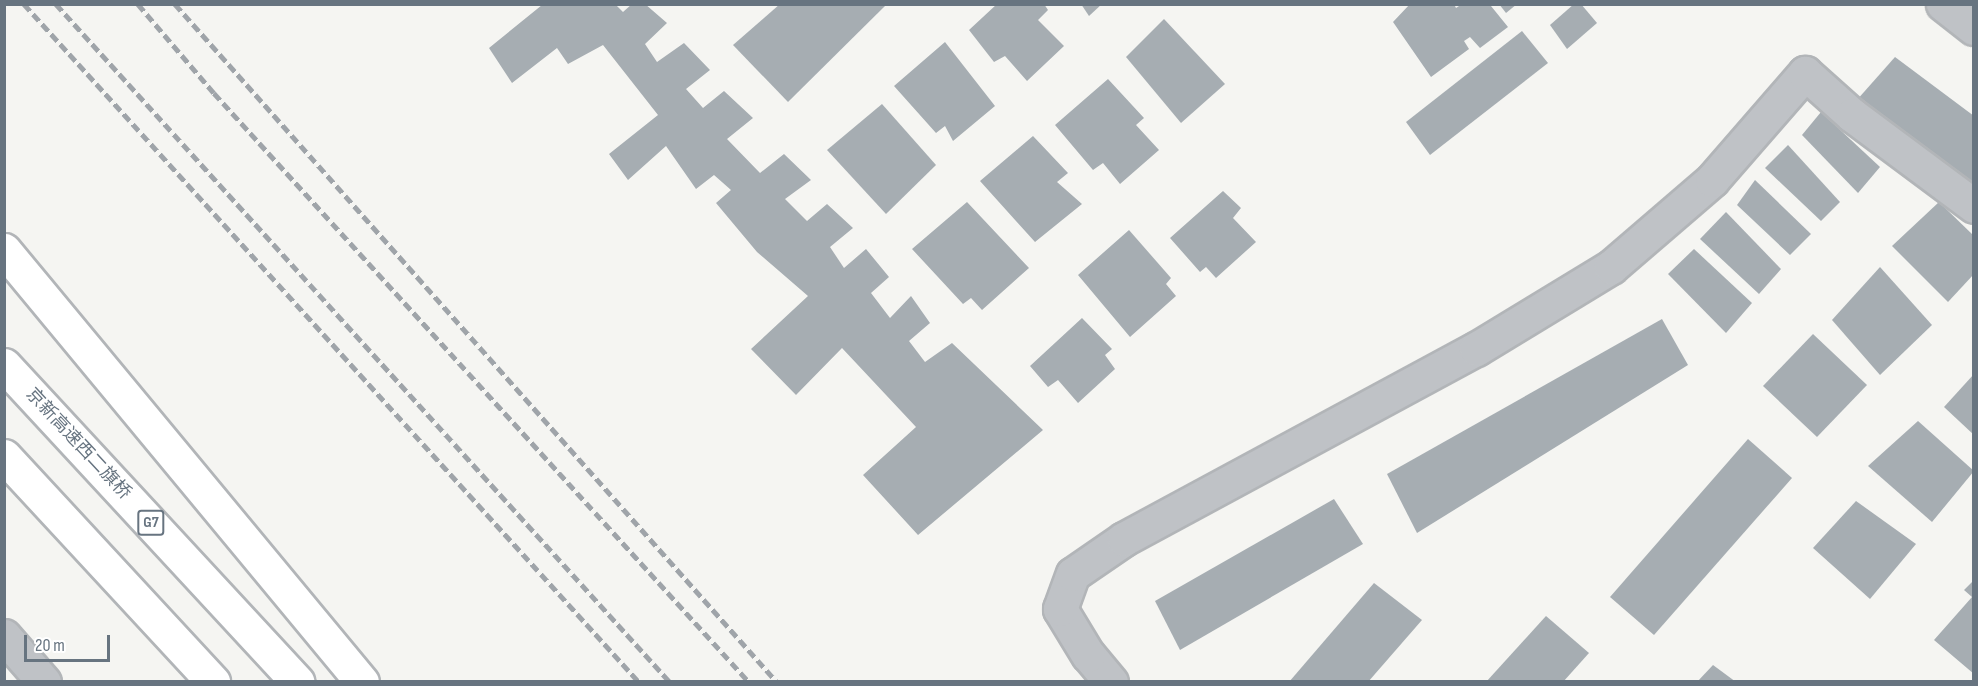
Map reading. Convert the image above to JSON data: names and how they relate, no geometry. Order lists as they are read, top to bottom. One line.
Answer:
{"streets":{"highway":["京新高速西二旗桥","G7"]},"scale_bar":"20 m"}
